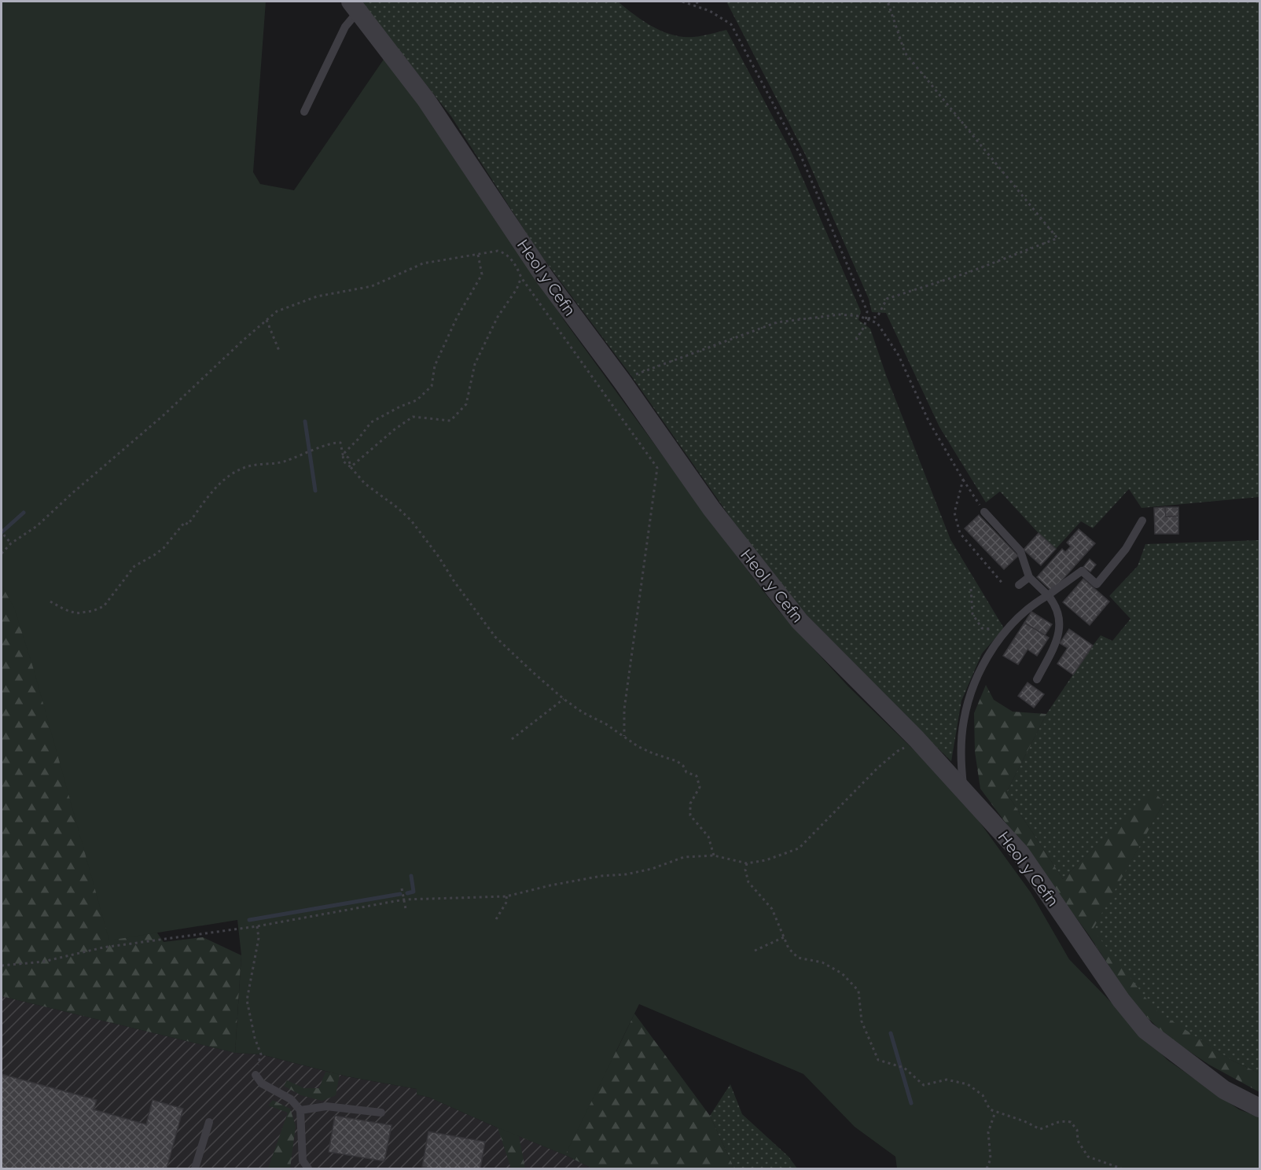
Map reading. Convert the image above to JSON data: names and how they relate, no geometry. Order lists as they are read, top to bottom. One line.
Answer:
{"streets":{"street":["Heol y Cefn"]}}
